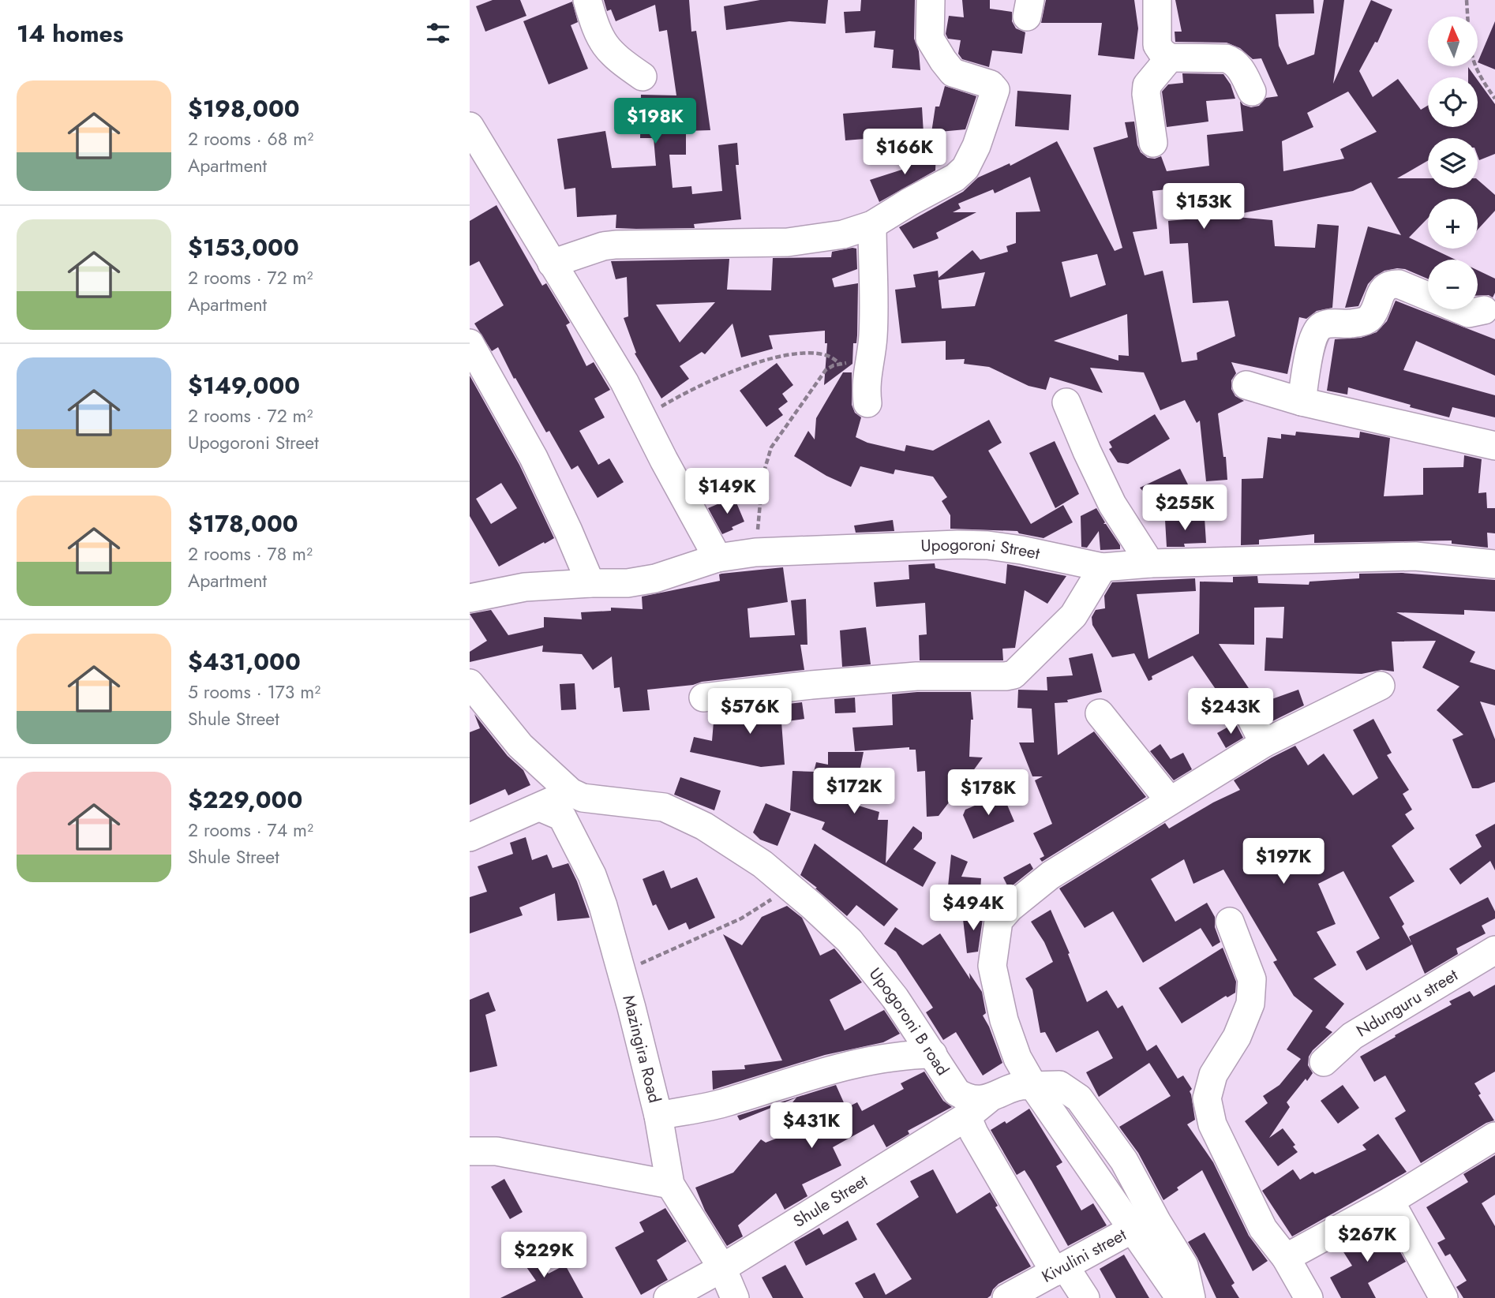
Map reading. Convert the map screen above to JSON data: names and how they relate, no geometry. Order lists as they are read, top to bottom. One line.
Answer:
{"streets":{"street":["Upogoroni Street","Ndunguru street","Upogoroni B road","Mazingira Road","Shule Street","Kivulini street"]},"crossings":[["Upogoroni B road","Shule Street"],["Mazingira Road","Shule Street"]],"north":"top","page":{"heading":"14 homes","map_buttons":["+","−"],"list":[{"name":"$198,000","note":"2 rooms · 68 m² · Apartment"},{"name":"$153,000","note":"2 rooms · 72 m² · Apartment"},{"name":"$149,000","note":"2 rooms · 72 m² · Upogoroni Street"},{"name":"$178,000","note":"2 rooms · 78 m² · Apartment"},{"name":"$431,000","note":"5 rooms · 173 m² · Shule Street"},{"name":"$229,000","note":"2 rooms · 74 m² · Shule Street"}],"price":["$198K","$166K","$153K","$149K","$255K","$576K","$243K","$172K","$178K","$197K","$494K","$431K","$267K","$229K"]}}
